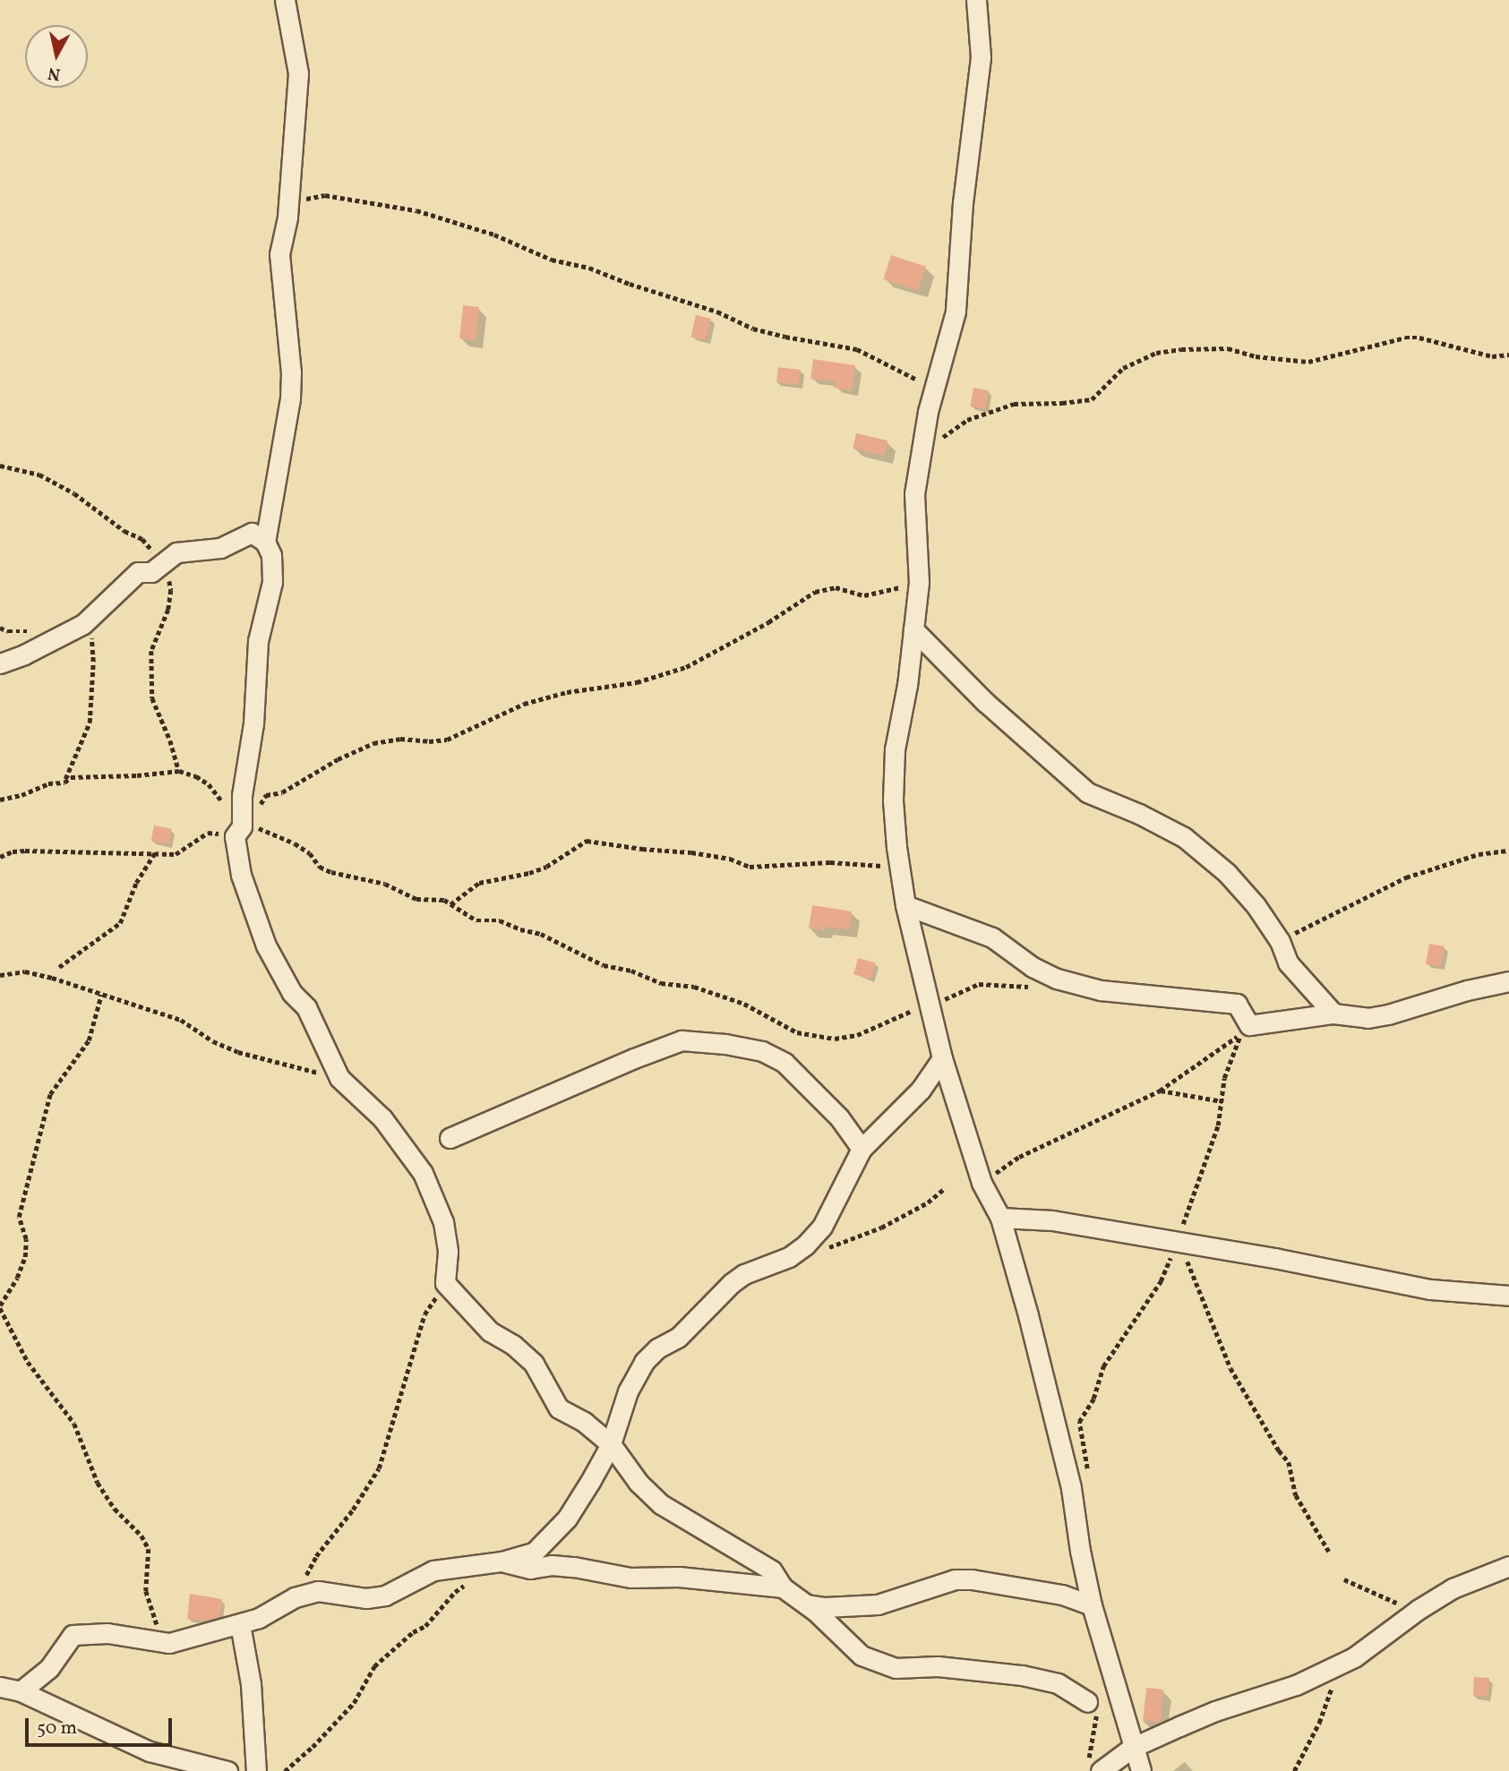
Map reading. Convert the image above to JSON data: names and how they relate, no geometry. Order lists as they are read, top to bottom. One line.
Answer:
{"scale_bar":"50 m","north":"bottom"}
